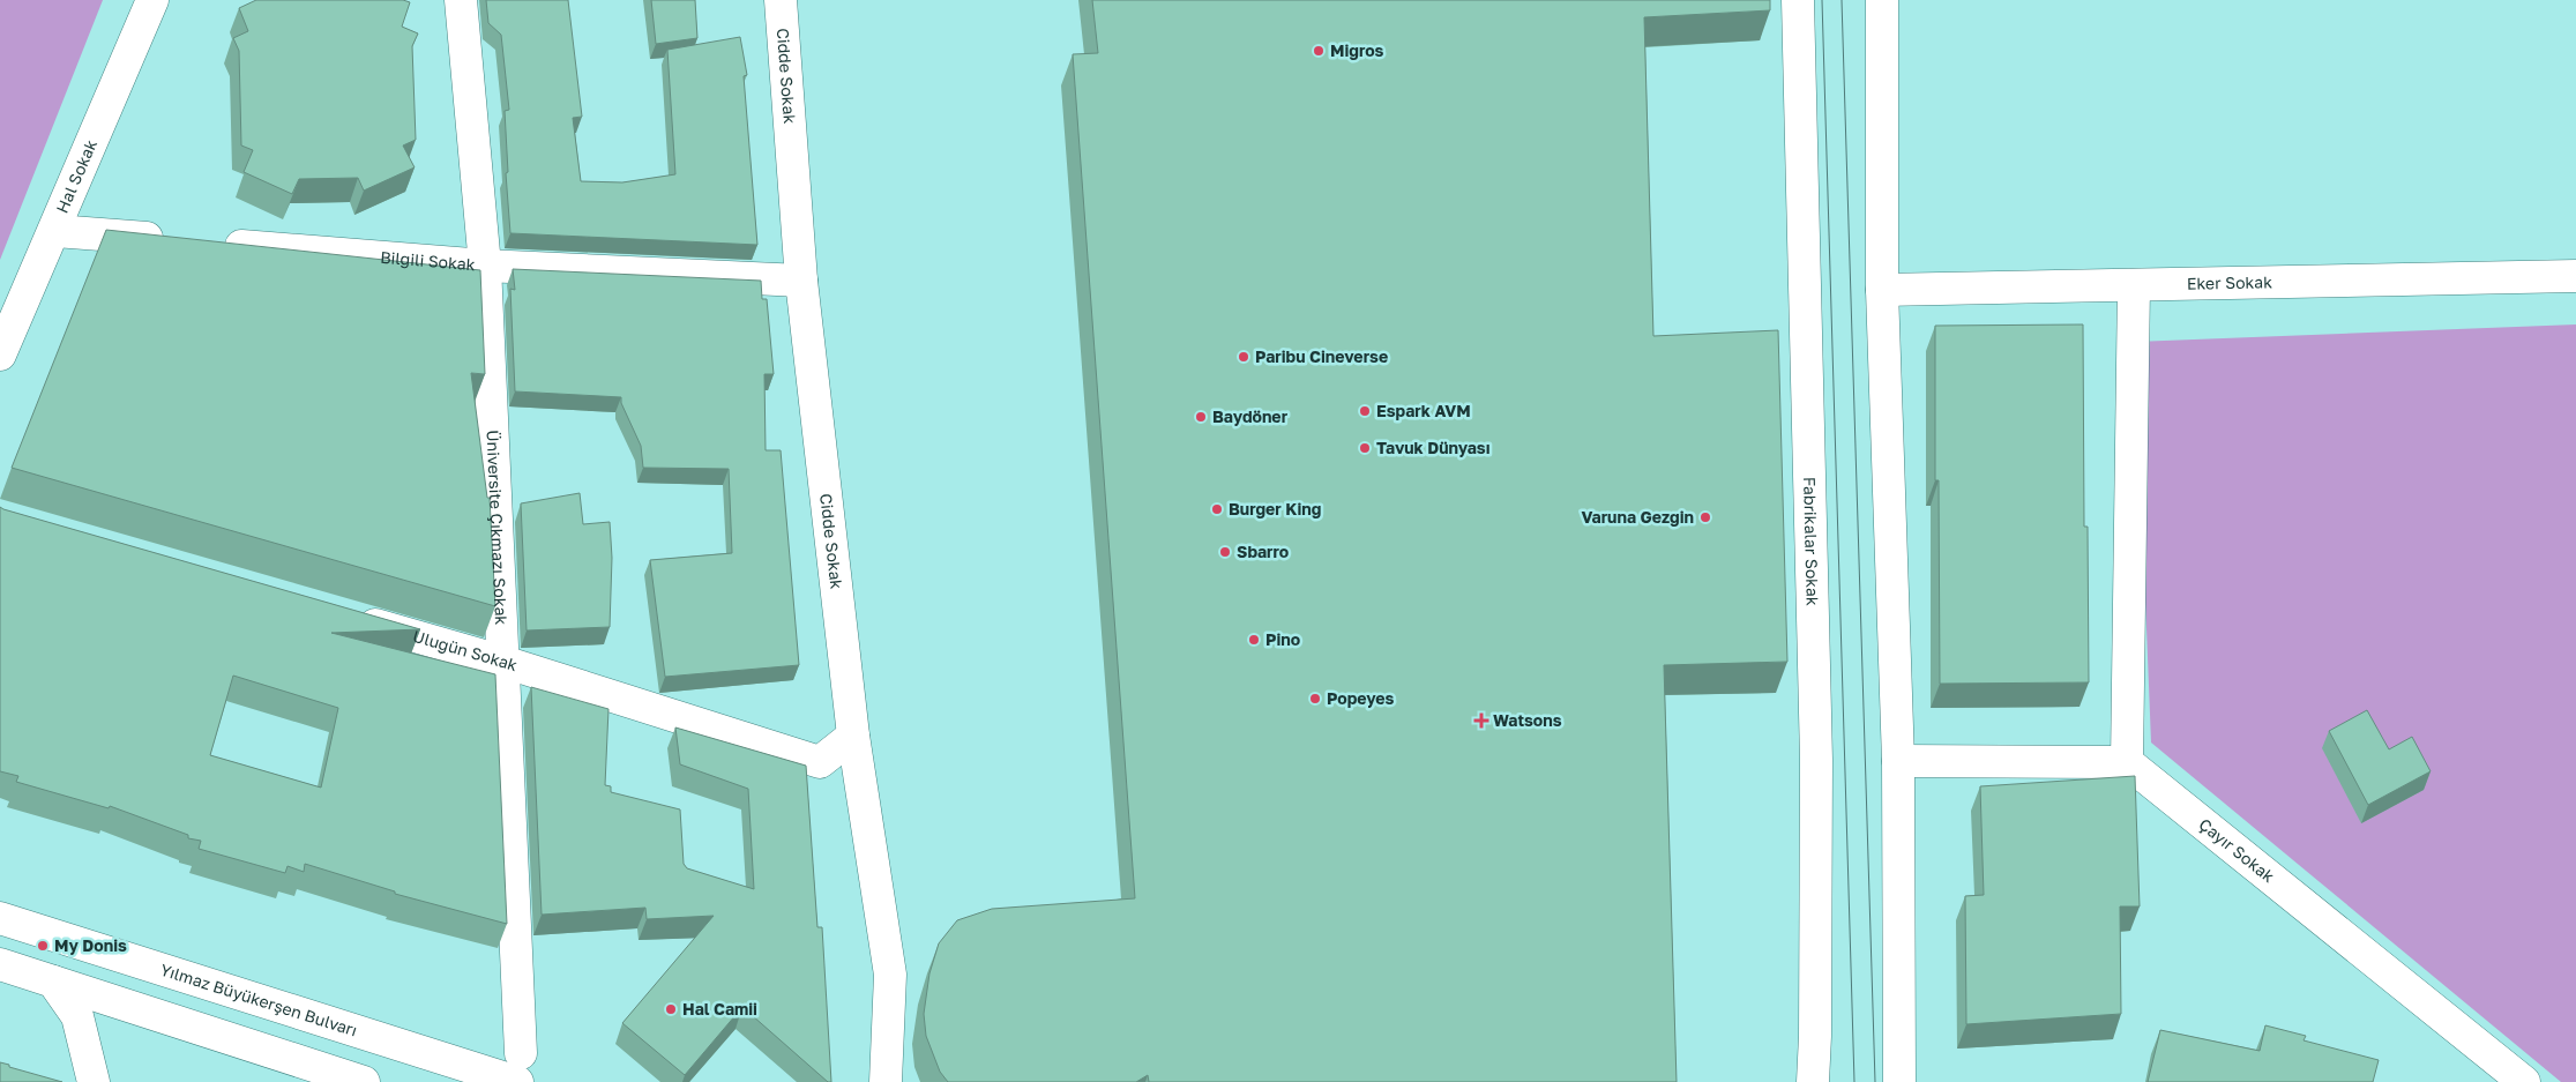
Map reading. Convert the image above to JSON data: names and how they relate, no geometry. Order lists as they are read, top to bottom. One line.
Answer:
{"streets":{"street":["Cidde Sokak","Hal Sokak","Bilgili Sokak","Eker Sokak","Üniversite Çıkmazı Sokak","Fabrikalar Sokak","Ulugün Sokak","Çayır Sokak","Yılmaz Büyükerşen Bulvarı"]},"crossings":[["Cidde Sokak","Bilgili Sokak"],["Cidde Sokak","Ulugün Sokak"],["Bilgili Sokak","Üniversite Çıkmazı Sokak"],["Üniversite Çıkmazı Sokak","Ulugün Sokak"],["Üniversite Çıkmazı Sokak","Yılmaz Büyükerşen Bulvarı"]],"places":{"other":["Migros","Paribu Cineverse","Espark AVM","Baydöner","Tavuk Dünyası","Burger King","Varuna Gezgin","Sbarro","Pino","Popeyes","My Donis","Hal Camii"],"health":["Watsons"]}}
